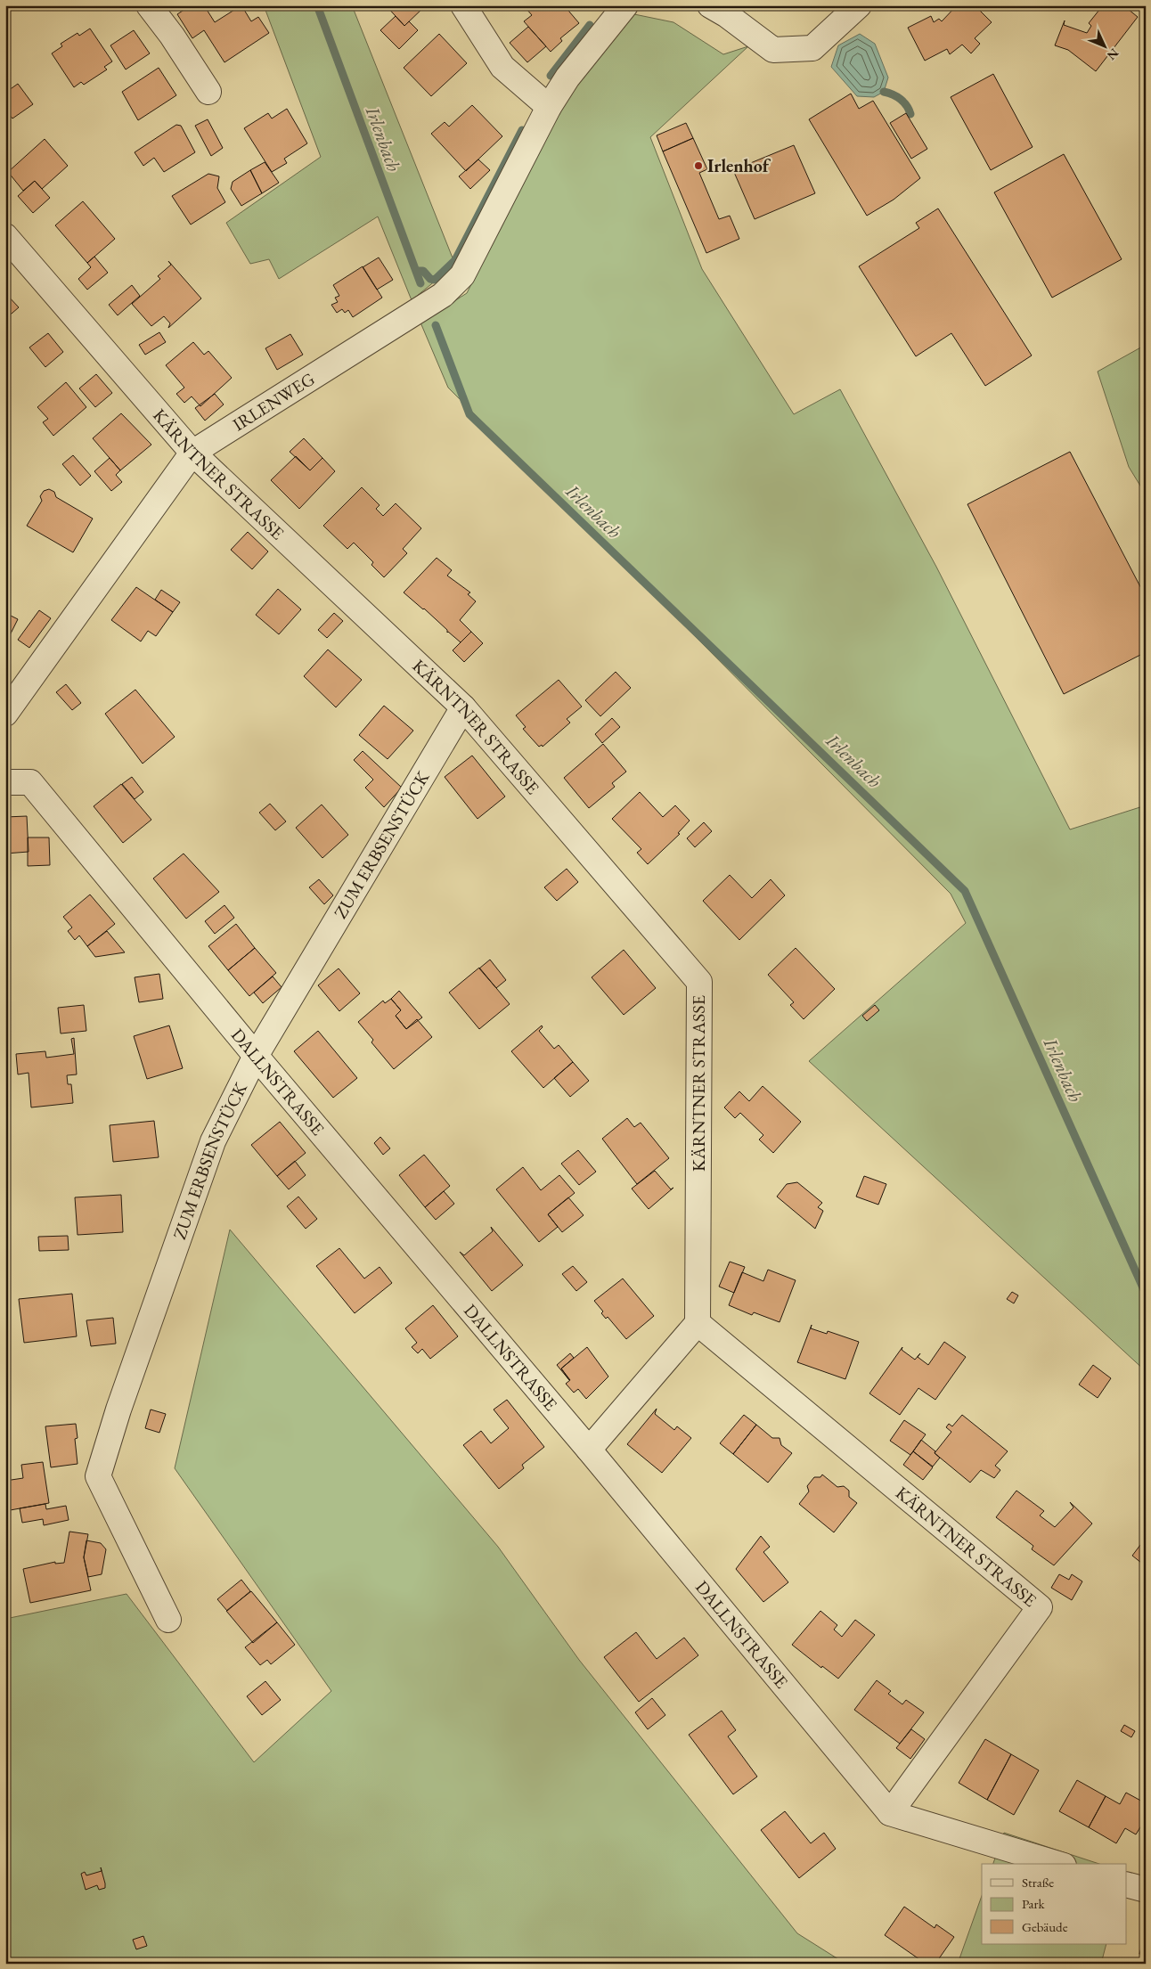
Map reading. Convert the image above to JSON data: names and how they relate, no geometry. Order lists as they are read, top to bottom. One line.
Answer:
{"streets":{"street":["IRLENWEG","KÄRNTNER STRASSE","ZUM ERBSENSTÜCK","DALLNSTRASSE"]},"crossings":[["IRLENWEG","KÄRNTNER STRASSE"],["KÄRNTNER STRASSE","ZUM ERBSENSTÜCK"],["KÄRNTNER STRASSE","DALLNSTRASSE"],["ZUM ERBSENSTÜCK","DALLNSTRASSE"]],"water":["Irlenbach"],"places":["Irlenhof"],"legend":["Straße","Park","Gebäude"],"north":"bottom right"}
